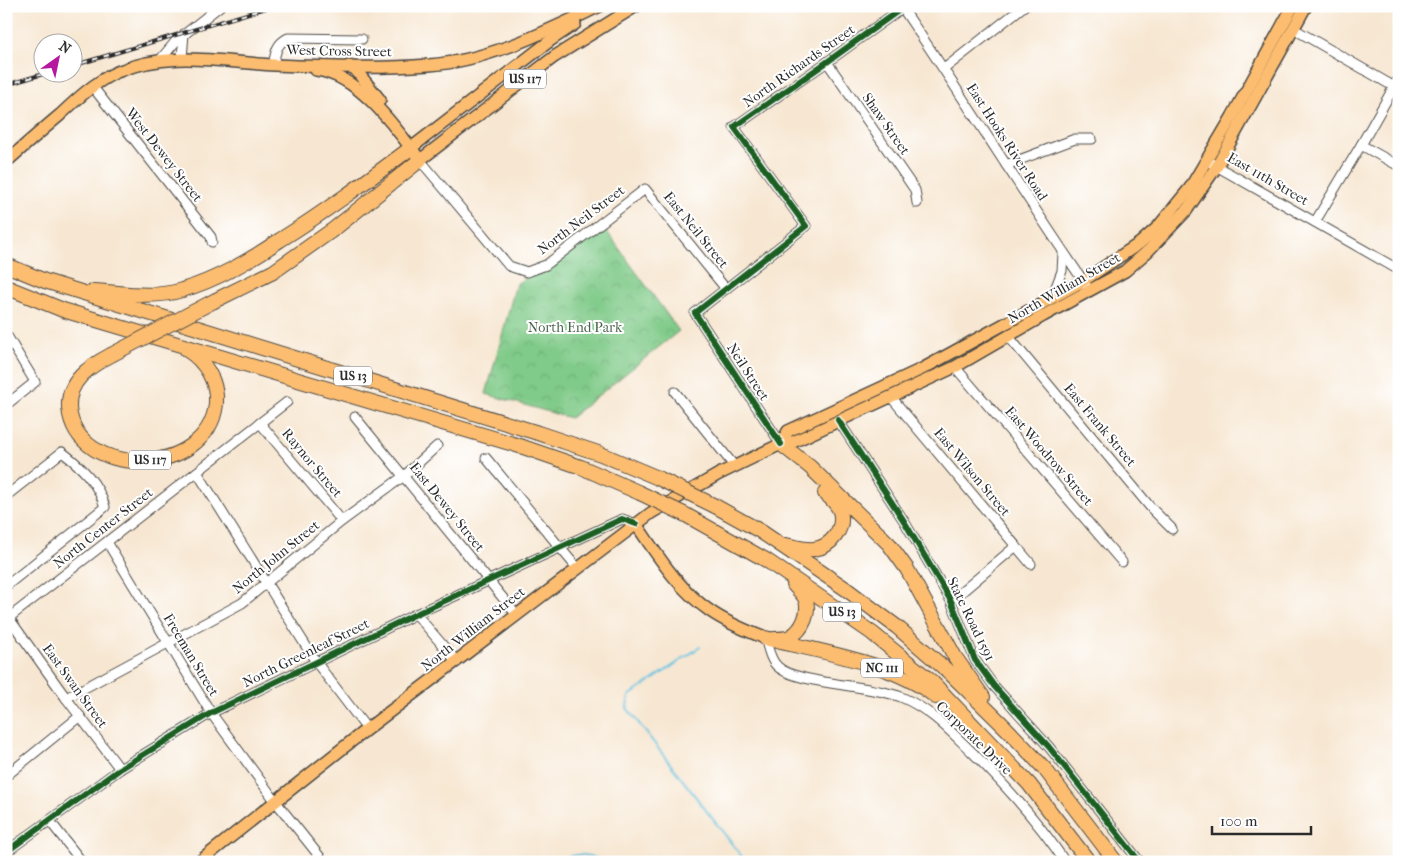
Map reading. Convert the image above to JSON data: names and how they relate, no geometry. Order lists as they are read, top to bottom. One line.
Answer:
{"streets":{"highway":["US 117","US 13","NC 111"],"main road":["West Cross Street","North William Street"],"street":["North Richards Street","Shaw Street","East Hooks River Road","West Dewey Street","East 11th Street","North Neil Street","East Neil Street","Neil Street","East Frank Street","East Woodrow Street","Raynor Street","East Wilson Street","East Dewey Street","North Center Street","North John Street","State Road 1591","North Greenleaf Street","Freeman Street","East Swan Street","Corporate Drive"]},"crossings":[["West Cross Street","US 117"],["West Cross Street","North Neil Street"],["North Richards Street","Shaw Street"],["North Richards Street","East Hooks River Road"],["North Richards Street","East Neil Street"],["North Richards Street","Neil Street"],["US 117","US 13"],["East Hooks River Road","North William Street"],["East 11th Street","North William Street"],["North Neil Street","East Neil Street"],["East Neil Street","Neil Street"],["North William Street","Neil Street"],["North William Street","East Frank Street"],["North William Street","East Woodrow Street"],["North William Street","East Wilson Street"],["North William Street","East Dewey Street"],["North William Street","State Road 1591"],["North William Street","North Greenleaf Street"],["North William Street","Freeman Street"],["North William Street","NC 111"],["US 13","NC 111"],["Raynor Street","North Center Street"],["Raynor Street","North John Street"],["East Dewey Street","North John Street"],["East Dewey Street","North Greenleaf Street"],["North Center Street","Freeman Street"],["North Center Street","East Swan Street"],["North John Street","Freeman Street"],["North John Street","East Swan Street"],["North Greenleaf Street","Freeman Street"],["North Greenleaf Street","NC 111"],["North Greenleaf Street","East Swan Street"],["NC 111","Corporate Drive"]],"parks":["North End Park"],"scale_bar":"100 m","north":"top right"}
